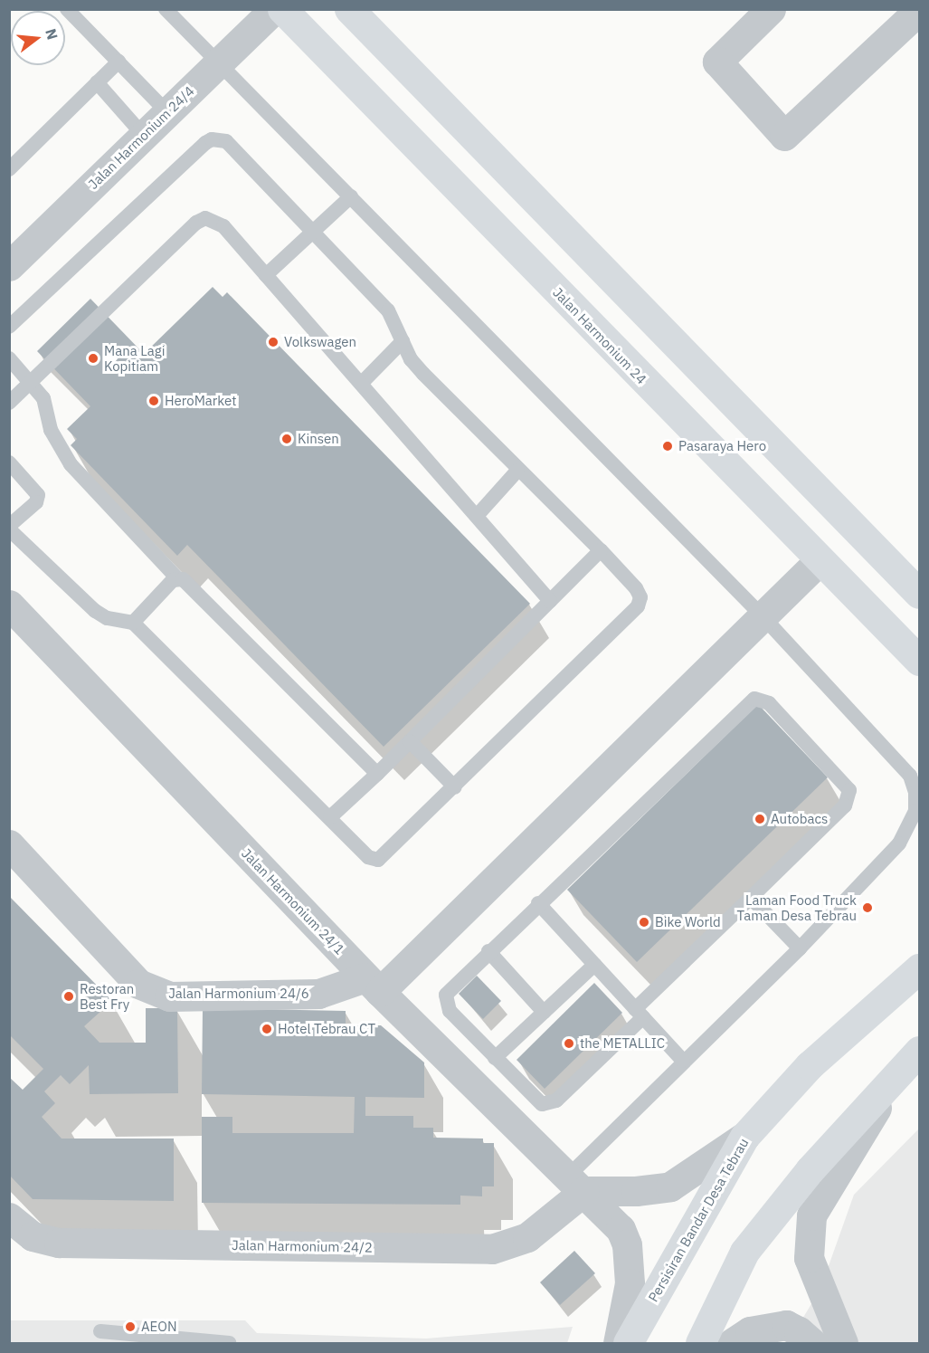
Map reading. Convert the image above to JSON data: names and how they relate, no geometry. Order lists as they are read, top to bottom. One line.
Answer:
{"streets":{"street":["Jalan Harmonium 24/4","Jalan Harmonium 24","Jalan Harmonium 24/1","Jalan Harmonium 24/6","Persisiran Bandar Desa Tebrau","Jalan Harmonium 24/2"]},"crossings":[["Jalan Harmonium 24/1","Jalan Harmonium 24/6"],["Jalan Harmonium 24/1","Jalan Harmonium 24/2"]],"places":["Volkswagen","Mana Lagi Kopitiam","HeroMarket","Kinsen","Pasaraya Hero","Autobacs","Laman Food Truck Taman Desa Tebrau","Bike World","Restoran Best Fry","Hotel Tebrau CT","the METALLIC","AEON"],"north":"right"}
